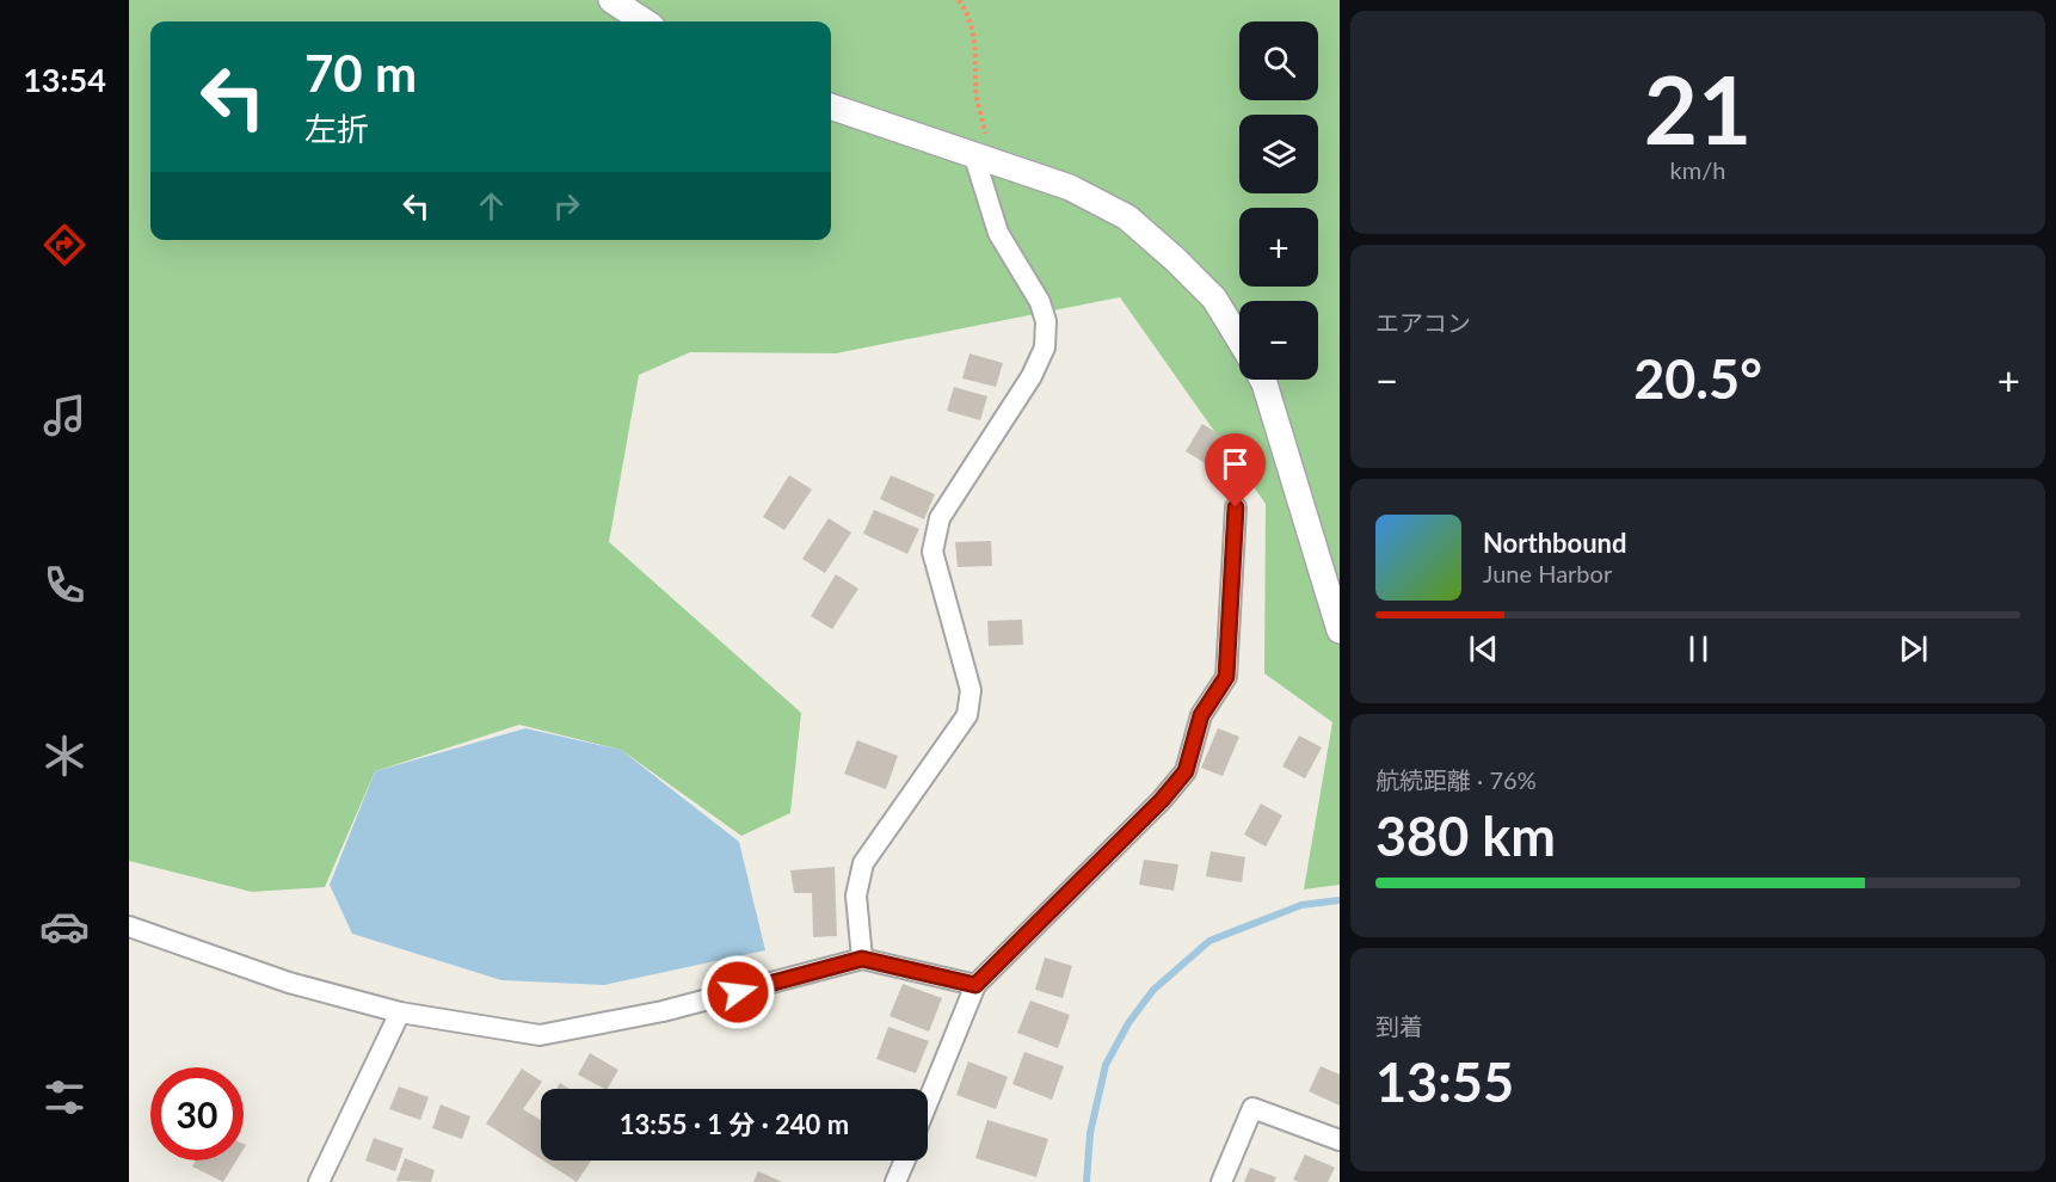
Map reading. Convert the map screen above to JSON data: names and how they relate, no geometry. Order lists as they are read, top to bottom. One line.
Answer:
{"page":{"tabs":"13:54","tile":[["21","km/h"],"エアコン",["航続距離 · 76%","380 km"],["到着","13:55"]],"map_buttons":["+","−"],"turn":["70 m","左折"],"heat":["−","20.5°","+"],"song":["Northbound","June Harbor"],"limit":"30","trip":"13:55 · 1 分 · 240 m"}}
